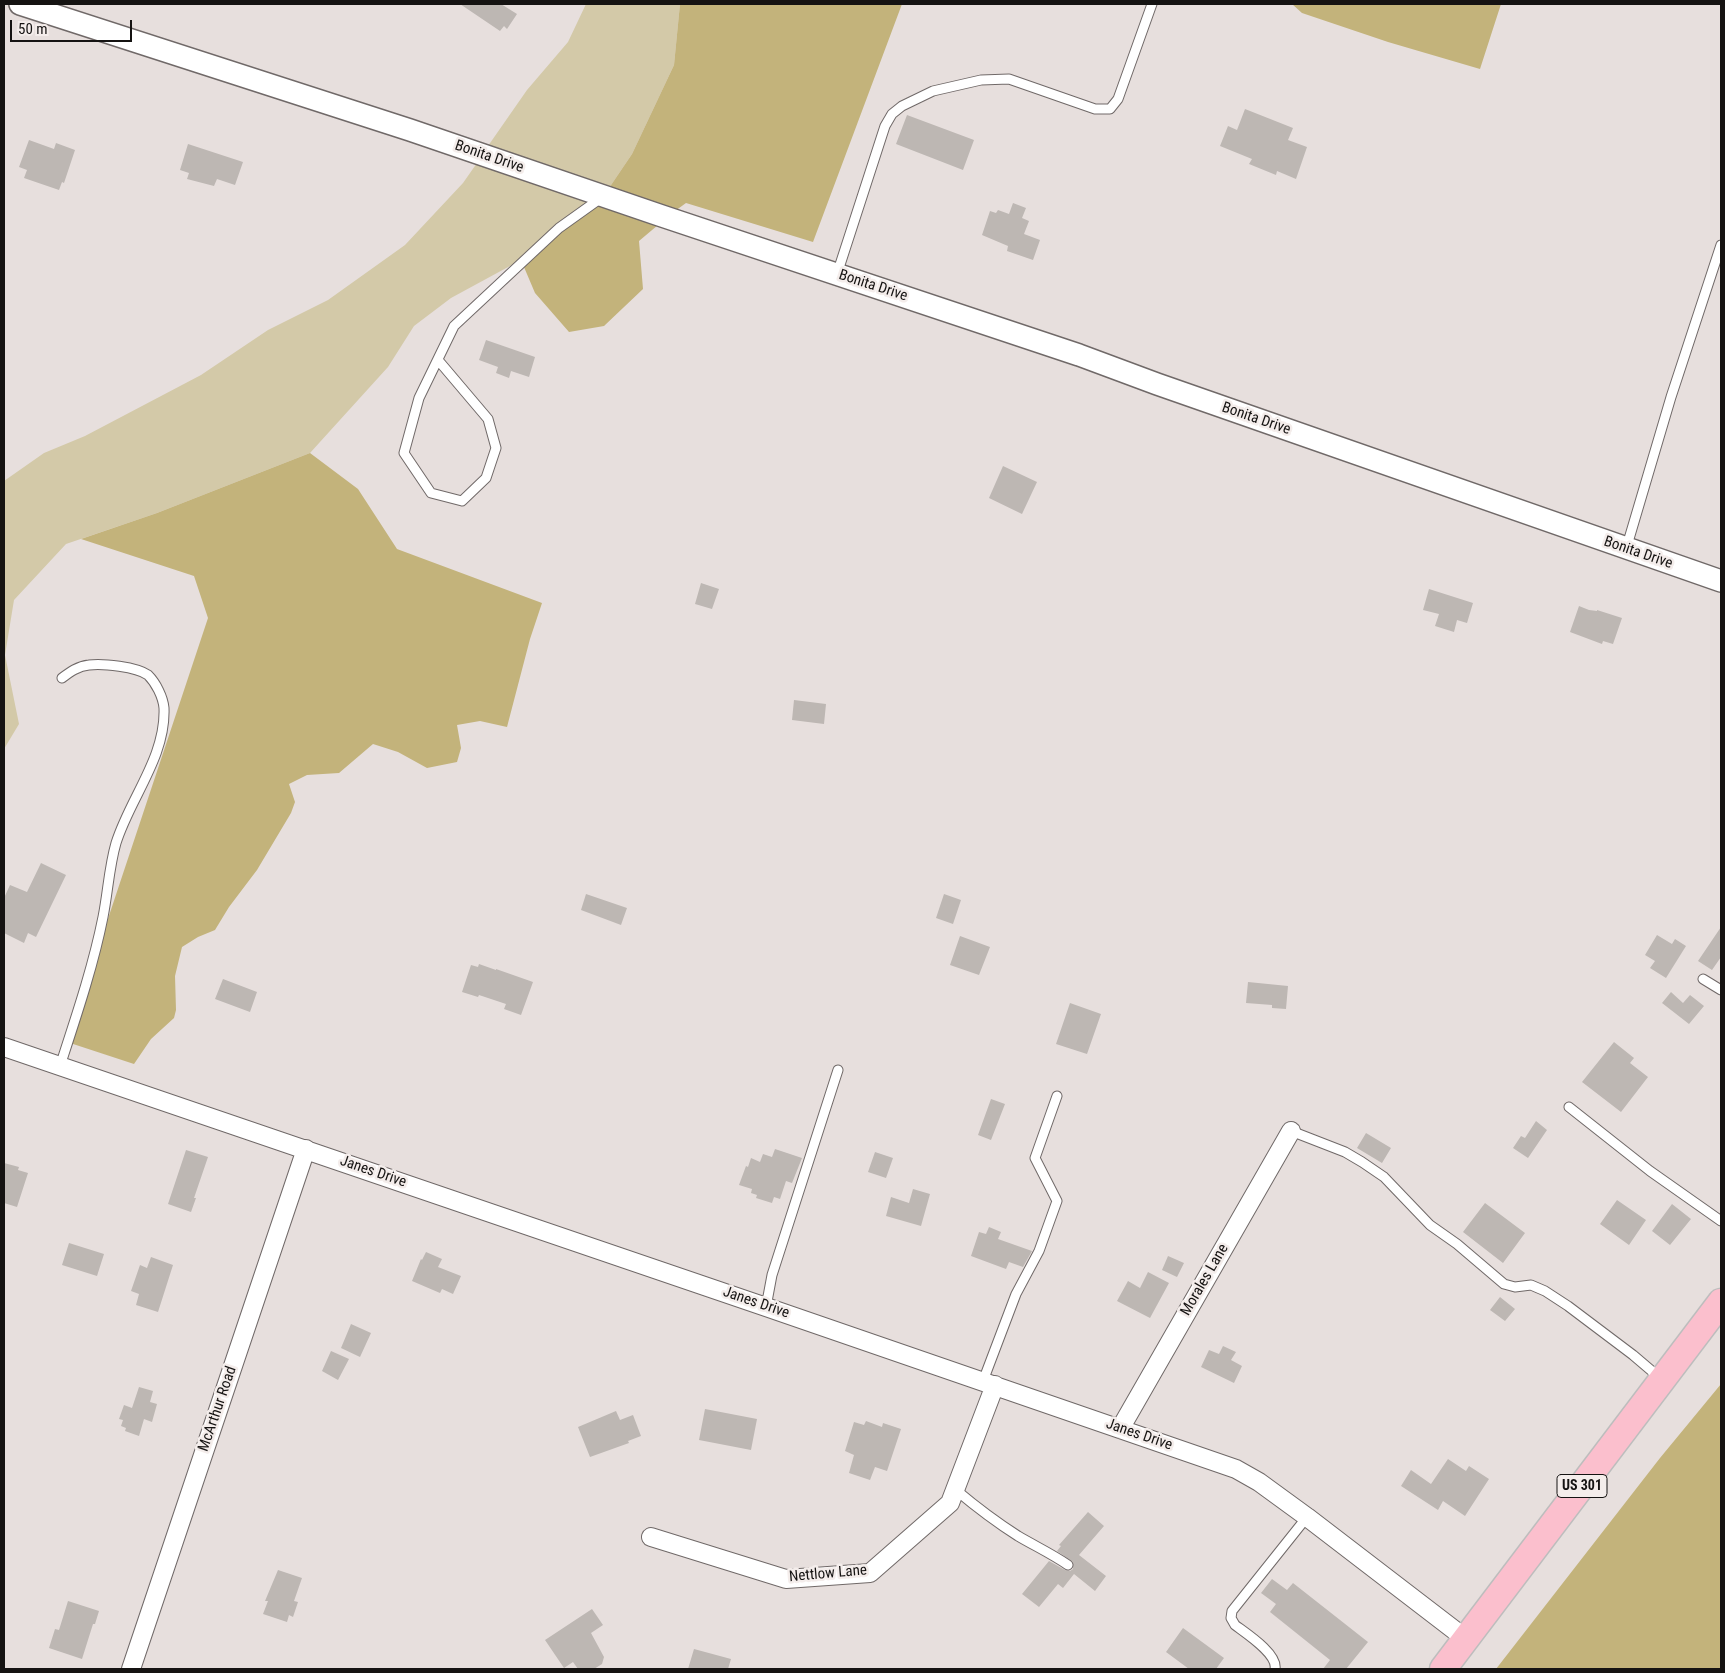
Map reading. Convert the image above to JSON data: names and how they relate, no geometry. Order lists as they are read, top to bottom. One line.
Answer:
{"streets":{"main road":["US 301"],"street":["Bonita Drive","Janes Drive","Morales Lane","McArthur Road","Nettlow Lane"]},"crossings":[["Janes Drive","Morales Lane"],["Janes Drive","McArthur Road"],["Janes Drive","US 301"],["Janes Drive","Nettlow Lane"]],"scale_bar":"50 m"}
